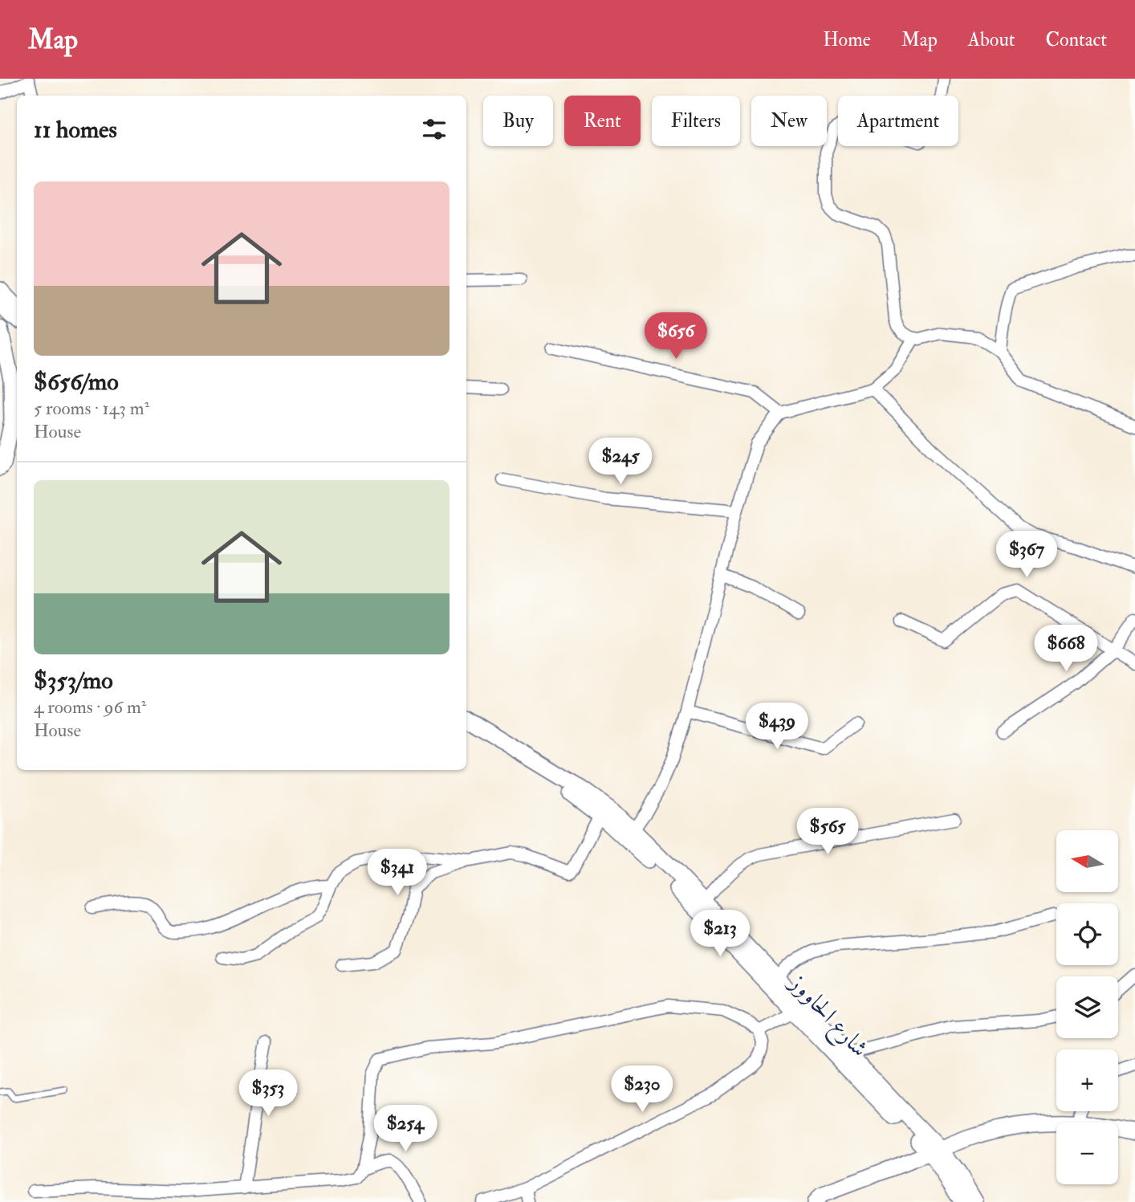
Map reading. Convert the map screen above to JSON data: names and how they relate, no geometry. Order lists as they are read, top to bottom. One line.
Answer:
{"streets":{"main road":["شارع الحاووز"]},"north":"left","page":{"header":"Map","nav":["Home","Map","About","Contact"],"chip":["Buy","Rent","Filters","New","Apartment"],"heading":"11 homes","list":[{"name":"$656/mo","note":"5 rooms · 143 m² · House"},{"name":"$353/mo","note":"4 rooms · 96 m² · House"}],"price":["$656","$245","$367","$668","$439","$565","$341","$213","$230","$353","$254"],"map_buttons":["+","−"]}}
